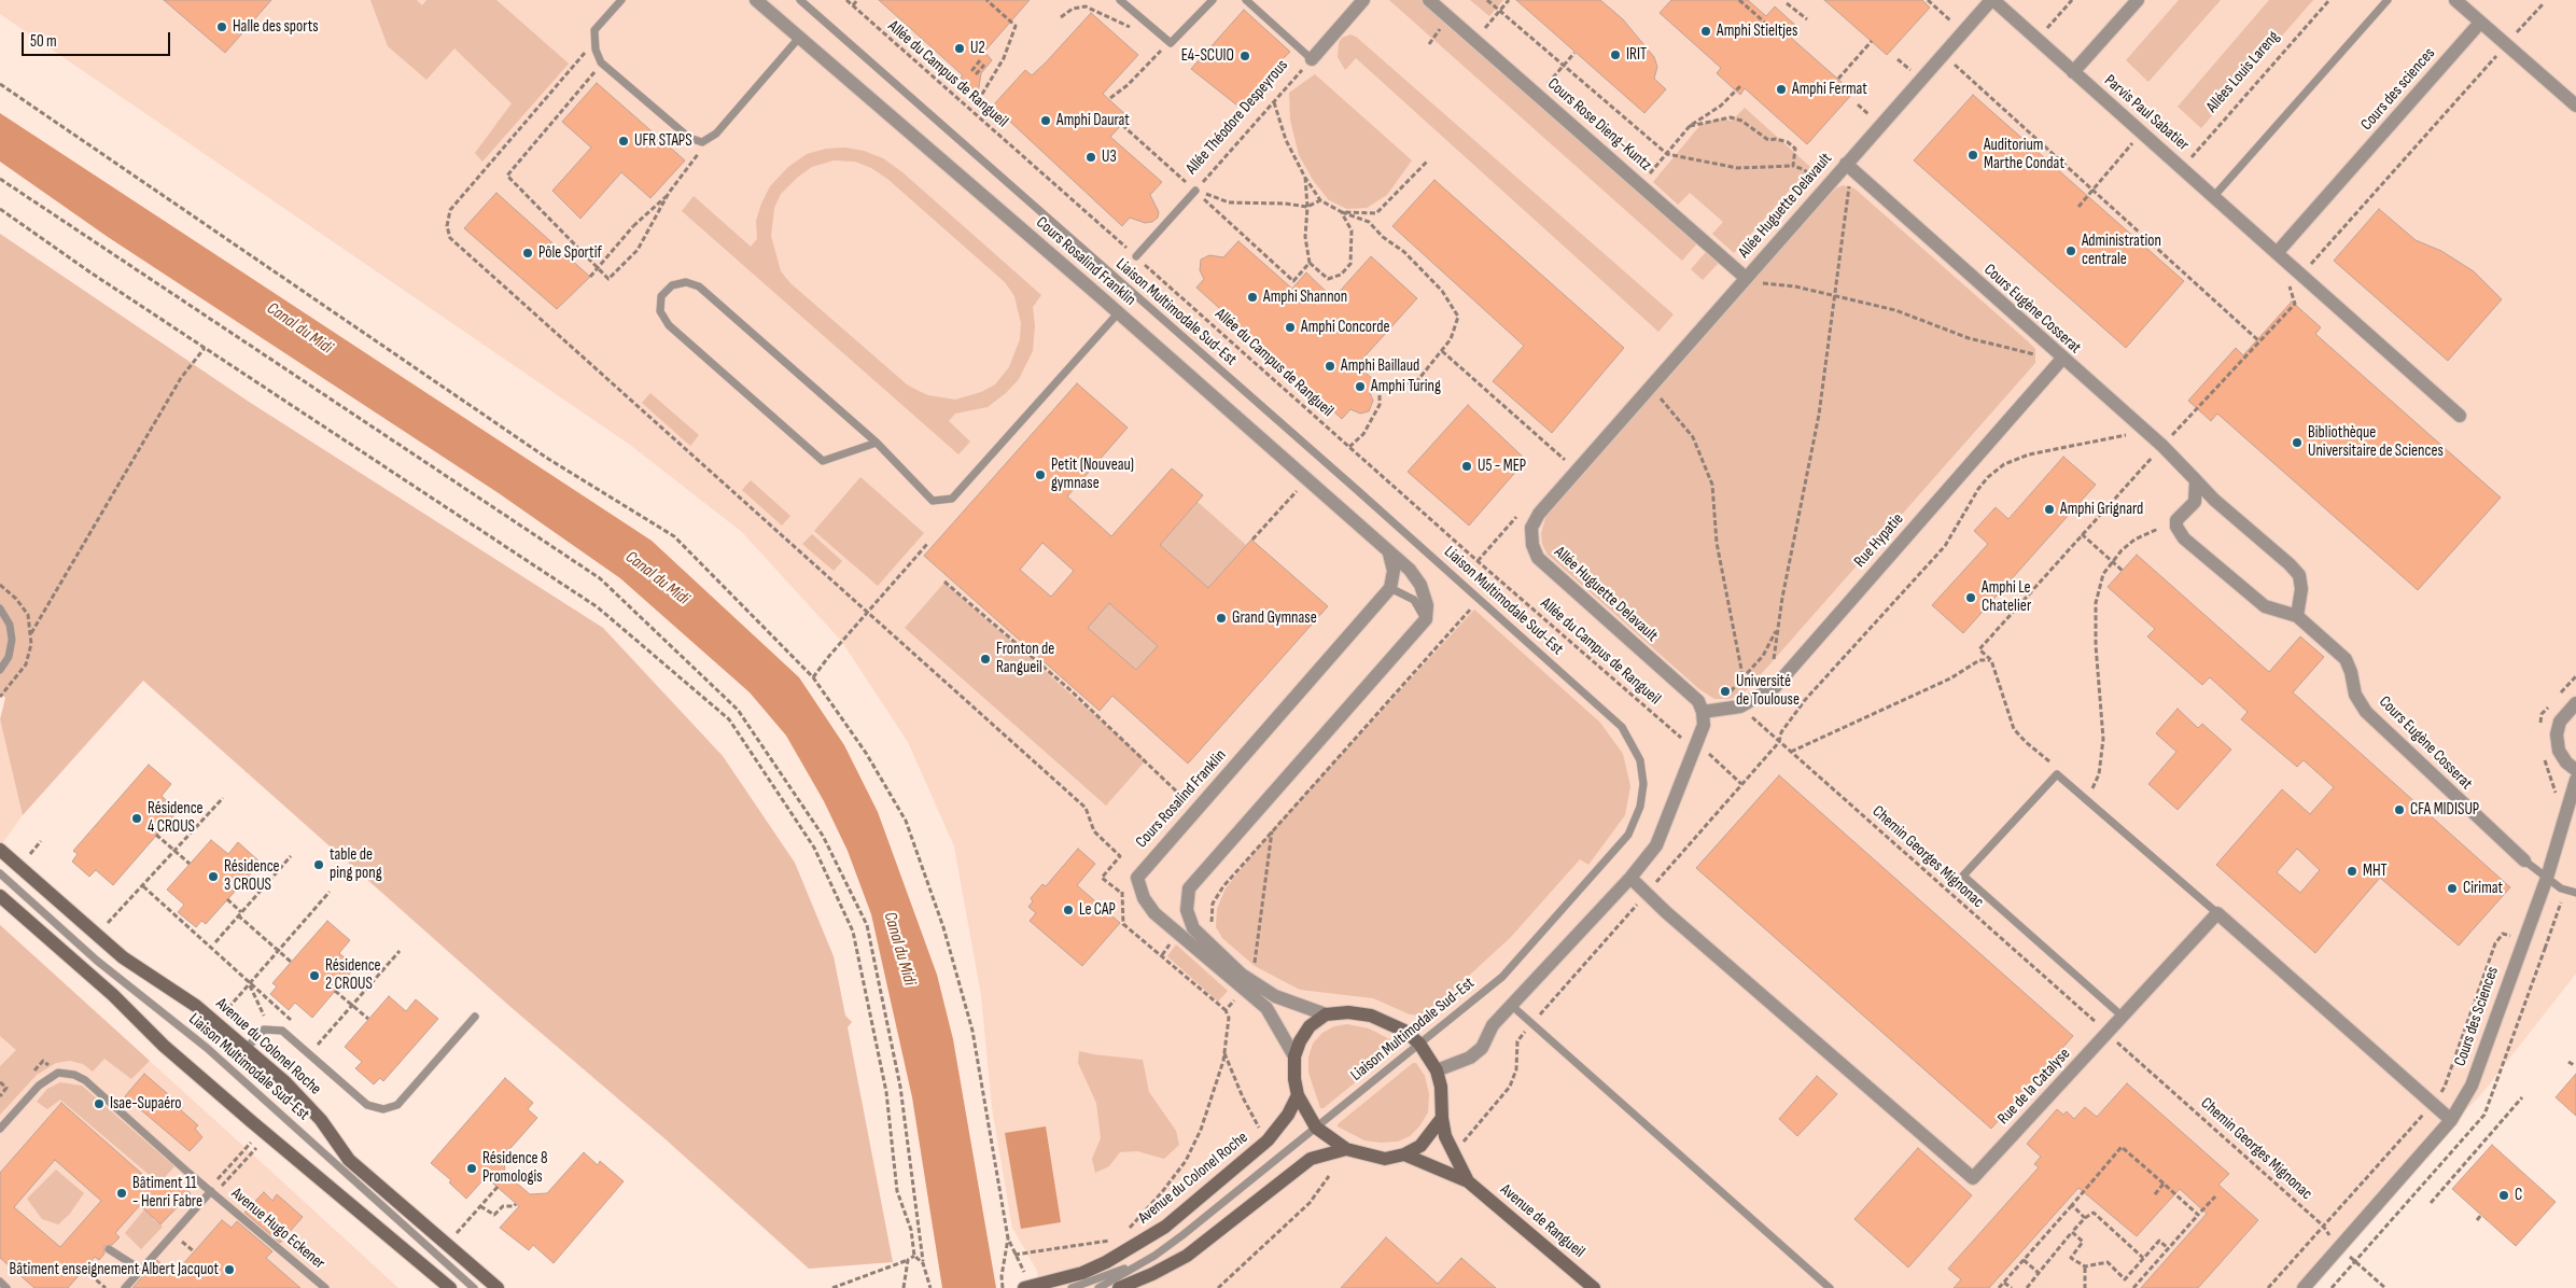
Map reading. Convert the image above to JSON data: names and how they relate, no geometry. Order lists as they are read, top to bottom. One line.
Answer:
{"streets":{"street":["Cours des sciences","Parvis Paul Sabatier","Allée Théodore Despeyrous","Cours Rose Dieng-Kuntz","Allée Huguette Delavault","Cours Rosalind Franklin","Cours Eugène Cosserat","Rue Hypatie","Cours des Sciences","Avenue du Colonel Roche","Rue de la Catalyse","Avenue de Rangueil"],"lane":["Liaison Multimodale Sud-Est","Avenue Hugo Eckener"],"path":["Allées Louis Lareng","Allée du Campus de Rangueil","Chemin Georges Mignonac"]},"crossings":[["Allées Louis Lareng","Parvis Paul Sabatier"],["Allée du Campus de Rangueil","Allée Théodore Despeyrous"],["Cours des sciences","Parvis Paul Sabatier"],["Parvis Paul Sabatier","Allée Huguette Delavault"],["Cours Rose Dieng-Kuntz","Allée Huguette Delavault"],["Allée Huguette Delavault","Cours Eugène Cosserat"],["Allée Huguette Delavault","Rue Hypatie"],["Cours Eugène Cosserat","Rue Hypatie"],["Rue Hypatie","Chemin Georges Mignonac"],["Chemin Georges Mignonac","Rue de la Catalyse"]],"water":["Canal du Midi"],"places":["Halle des sports","Amphi Stieltjes","U2","IRIT","E4-SCUIO","Amphi Fermat","Amphi Daurat","UFR STAPS","Auditorium Marthe Condat","U3","Administration centrale","Pôle Sportif","Amphi Shannon","Amphi Concorde","Amphi Baillaud","Amphi Turing","Bibliothèque Universitaire de Sciences","U5 - MEP","Petit (Nouveau) gymnase","Amphi Grignard","Amphi Le Chatelier","Grand Gymnase","Fronton de Rangueil","Université de Toulouse","CFA MIDISUP","Résidence 4 CROUS","table de ping pong","MHT","Résidence 3 CROUS","Cirimat","Le CAP","Résidence 2 CROUS","Isae-Supaéro","Résidence 8 Promologis","Bâtiment 11 - Henri Fabre","C","Bâtiment enseignement Albert Jacquot"],"scale_bar":"50 m"}
